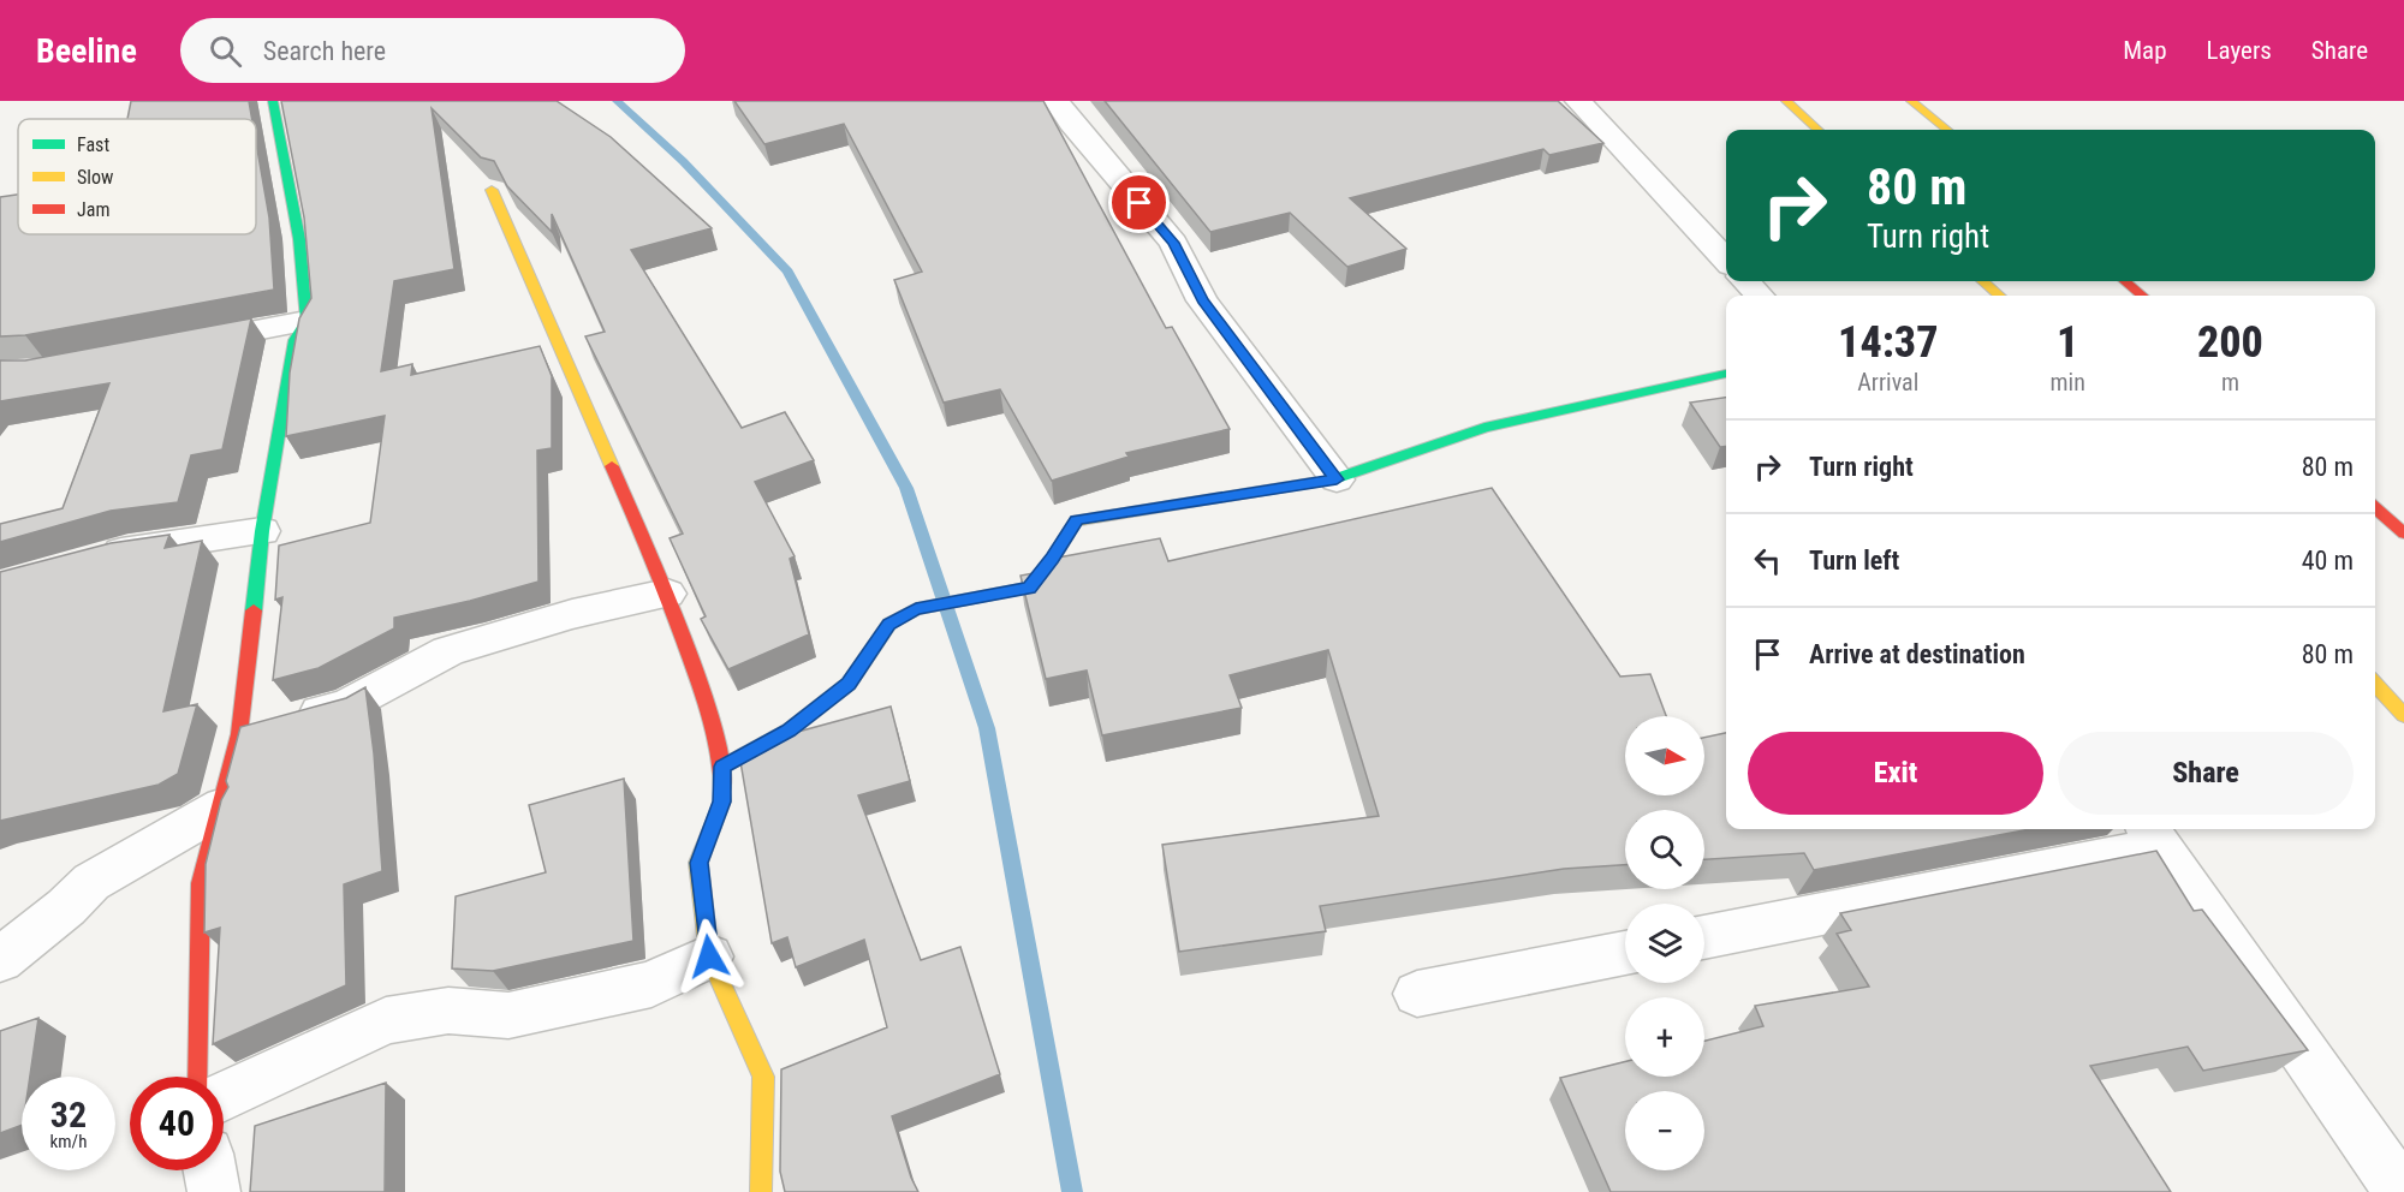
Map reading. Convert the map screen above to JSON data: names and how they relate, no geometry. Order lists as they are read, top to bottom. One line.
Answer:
{"legend":["Fast","Slow","Jam"],"north":"right","page":{"header":"Beeline","search":"Search here","nav":["Map","Layers","Share"],"turn":["80 m","Turn right"],"eta":["14:37","Arrival","1","min","200","m"],"list":[{"name":"Turn right","value":"80 m"},{"name":"Turn left","value":"40 m"},{"name":"Arrive at destination","value":"80 m"}],"map_buttons":["+","−"],"buttons":["Exit","Share"],"speed":"32 km/h","limit":"40"}}
